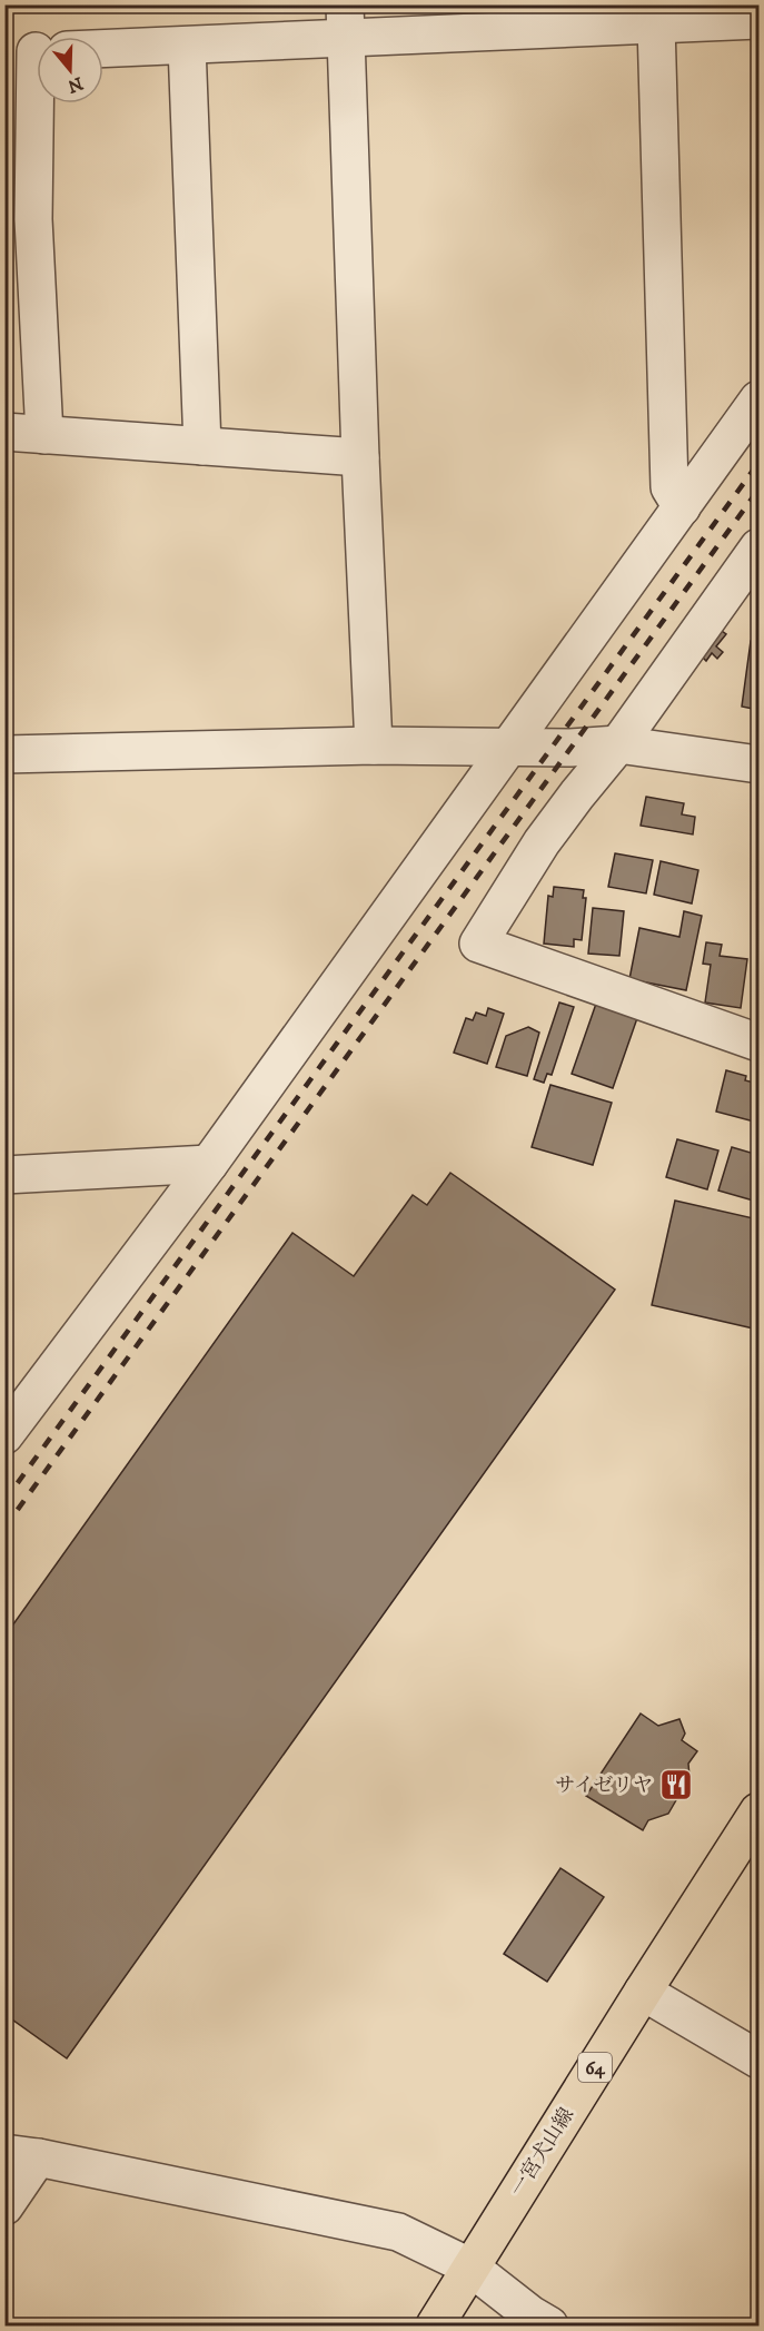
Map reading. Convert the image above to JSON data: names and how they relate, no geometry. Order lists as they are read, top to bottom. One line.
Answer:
{"streets":{"main road":["64","一宮犬山線"]},"places":{"restaurant":["サイゼリヤ"]},"north":"bottom"}
